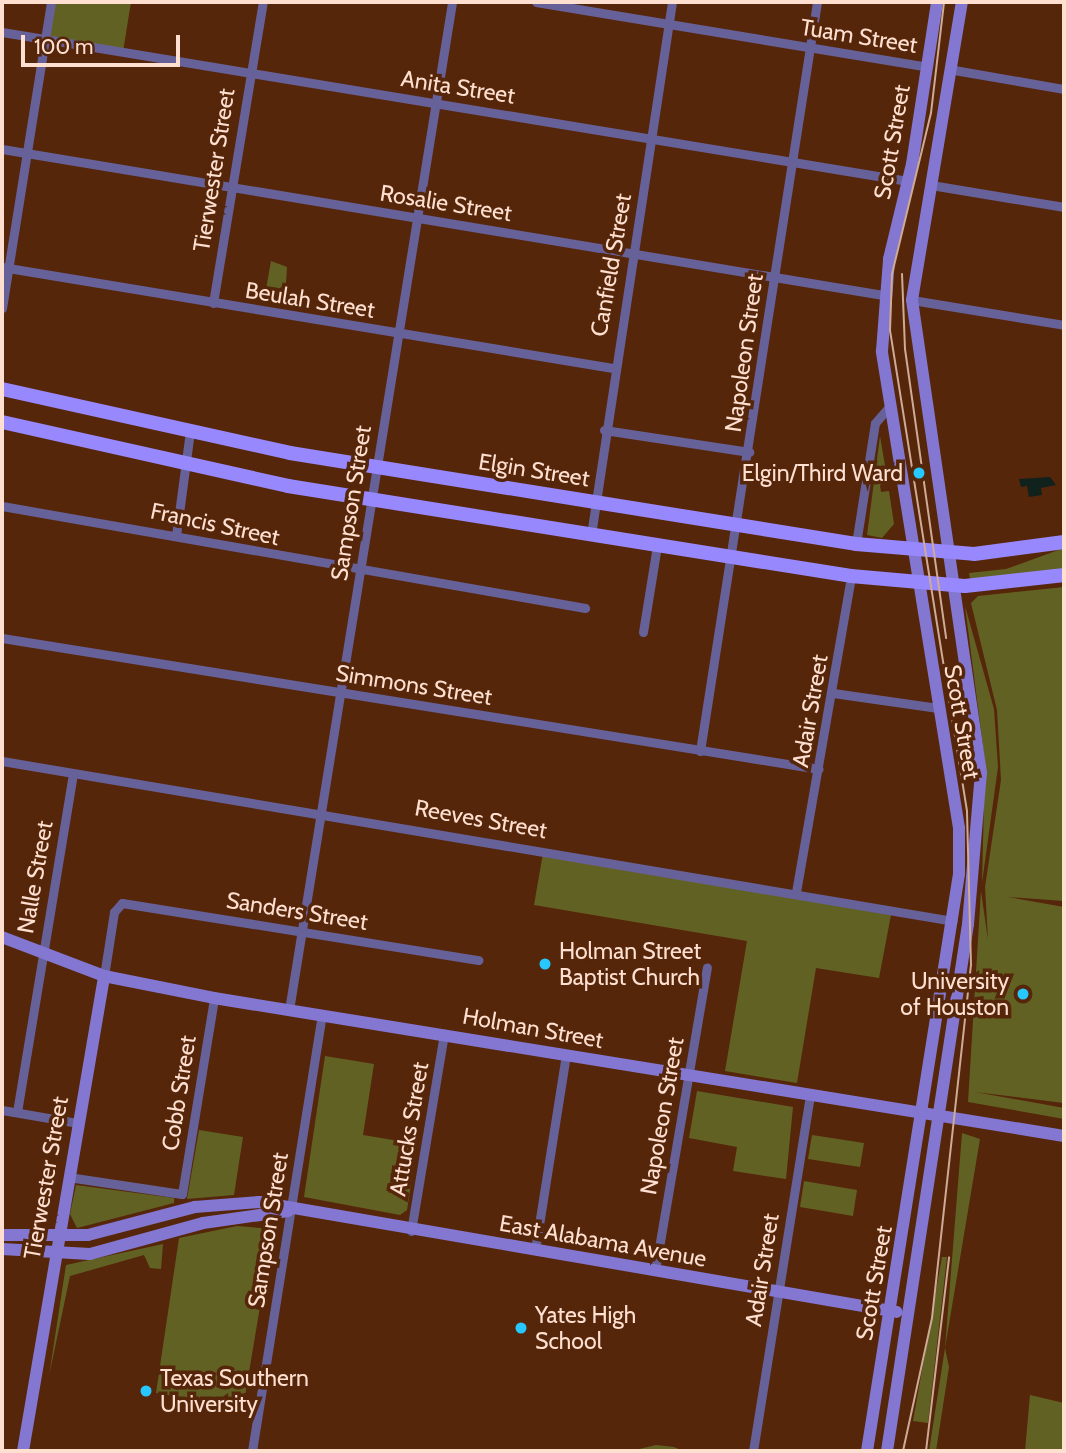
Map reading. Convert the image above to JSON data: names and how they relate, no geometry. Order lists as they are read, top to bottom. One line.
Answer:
{"streets":{"main road":["Scott Street","Tierwester Street","Elgin Street","Holman Street","East Alabama Avenue"],"street":["Tuam Street","Anita Street","Rosalie Street","Canfield Street","Beulah Street","Napoleon Street","Sampson Street","Francis Street","Simmons Street","Adair Street","Reeves Street","Nalle Street","Sanders Street","Cobb Street","Attucks Street"]},"crossings":[["Tuam Street","Scott Street"],["Tuam Street","Canfield Street"],["Tuam Street","Napoleon Street"],["Anita Street","Scott Street"],["Anita Street","Tierwester Street"],["Anita Street","Canfield Street"],["Anita Street","Napoleon Street"],["Anita Street","Sampson Street"],["Scott Street","Rosalie Street"],["Scott Street","Elgin Street"],["Scott Street","Reeves Street"],["Scott Street","Holman Street"],["Scott Street","East Alabama Avenue"],["Tierwester Street","Rosalie Street"],["Tierwester Street","Beulah Street"],["Tierwester Street","Sanders Street"],["Tierwester Street","Holman Street"],["Tierwester Street","Cobb Street"],["Tierwester Street","East Alabama Avenue"],["Rosalie Street","Canfield Street"],["Rosalie Street","Napoleon Street"],["Rosalie Street","Sampson Street"],["Canfield Street","Beulah Street"],["Canfield Street","Elgin Street"],["Beulah Street","Sampson Street"],["Napoleon Street","Elgin Street"],["Napoleon Street","Simmons Street"],["Napoleon Street","Holman Street"],["Napoleon Street","East Alabama Avenue"],["Elgin Street","Sampson Street"],["Sampson Street","Francis Street"],["Sampson Street","Simmons Street"],["Sampson Street","Reeves Street"],["Sampson Street","Sanders Street"],["Sampson Street","Holman Street"],["Sampson Street","East Alabama Avenue"],["Simmons Street","Adair Street"],["Adair Street","Reeves Street"],["Adair Street","Holman Street"],["Adair Street","East Alabama Avenue"],["Reeves Street","Nalle Street"],["Nalle Street","Holman Street"],["Holman Street","Cobb Street"],["Holman Street","Attucks Street"],["Attucks Street","East Alabama Avenue"]],"places":["Elgin/Third Ward","Holman Street Baptist Church","University of Houston","Yates High School","Texas Southern University"],"scale_bar":"100 m"}
